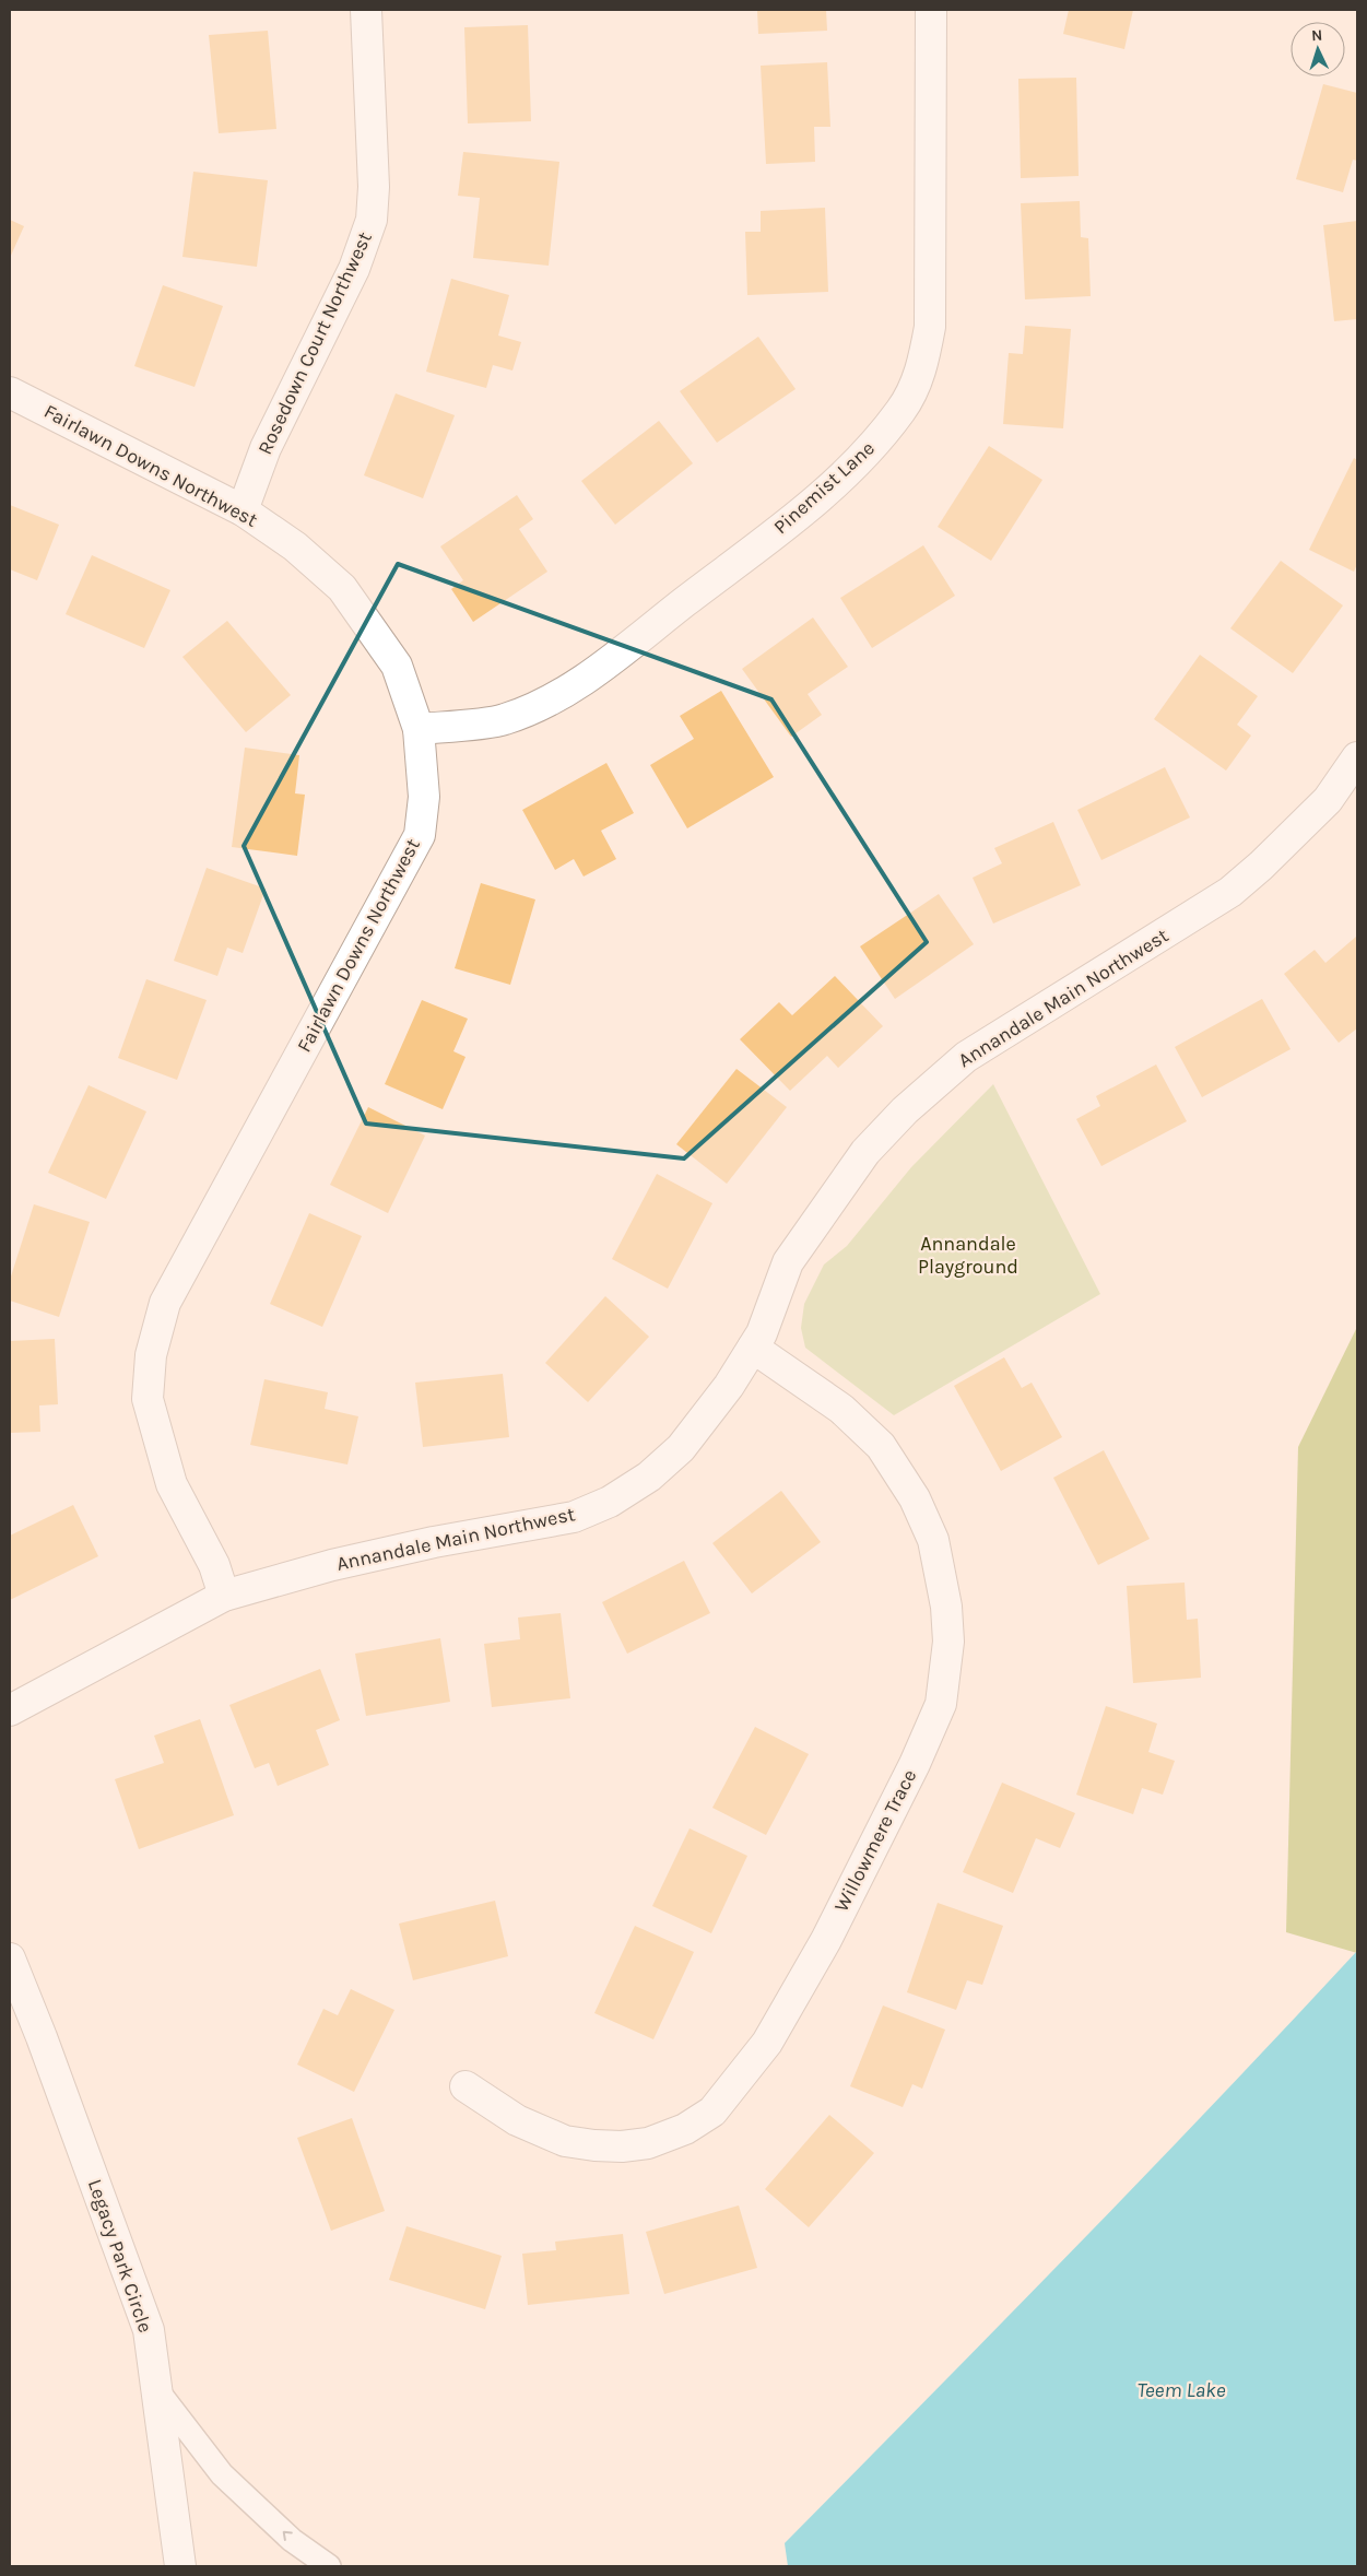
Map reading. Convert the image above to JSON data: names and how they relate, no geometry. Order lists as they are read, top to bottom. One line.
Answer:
{"streets":{"street":["Rosedown Court Northwest","Fairlawn Downs Northwest","Pinemist Lane","Annandale Main Northwest","Willowmere Trace","Legacy Park Circle"]},"crossings":[["Rosedown Court Northwest","Fairlawn Downs Northwest"],["Fairlawn Downs Northwest","Pinemist Lane"],["Fairlawn Downs Northwest","Annandale Main Northwest"],["Annandale Main Northwest","Willowmere Trace"]],"water":["Teem Lake"],"parks":["Annandale Playground"],"north":"top"}
